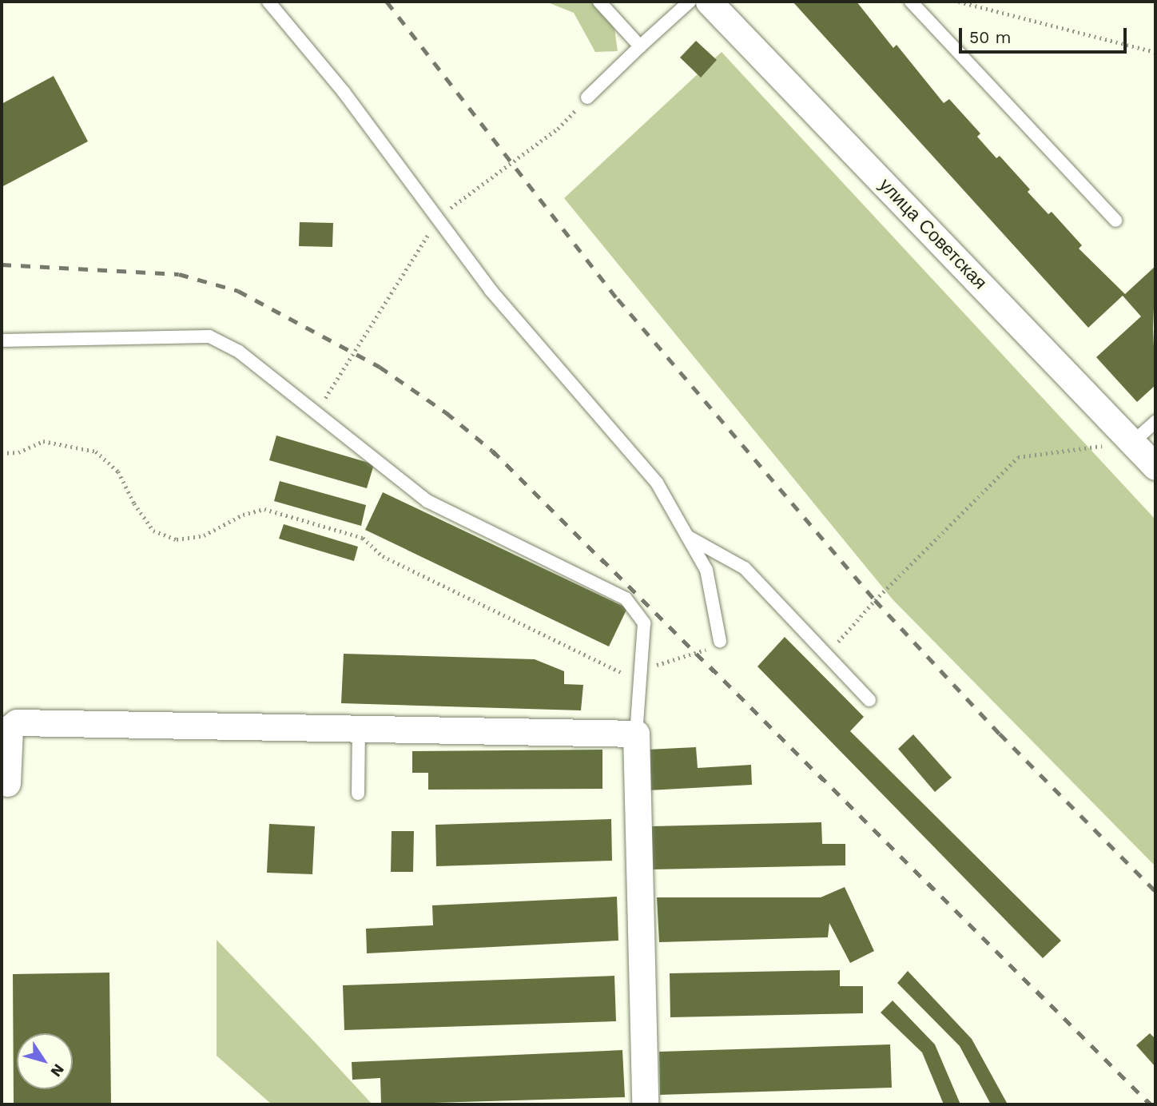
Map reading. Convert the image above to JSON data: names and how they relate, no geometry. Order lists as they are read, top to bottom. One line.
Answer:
{"streets":{"street":["улица Советская"]},"scale_bar":"50 m","north":"bottom right"}
